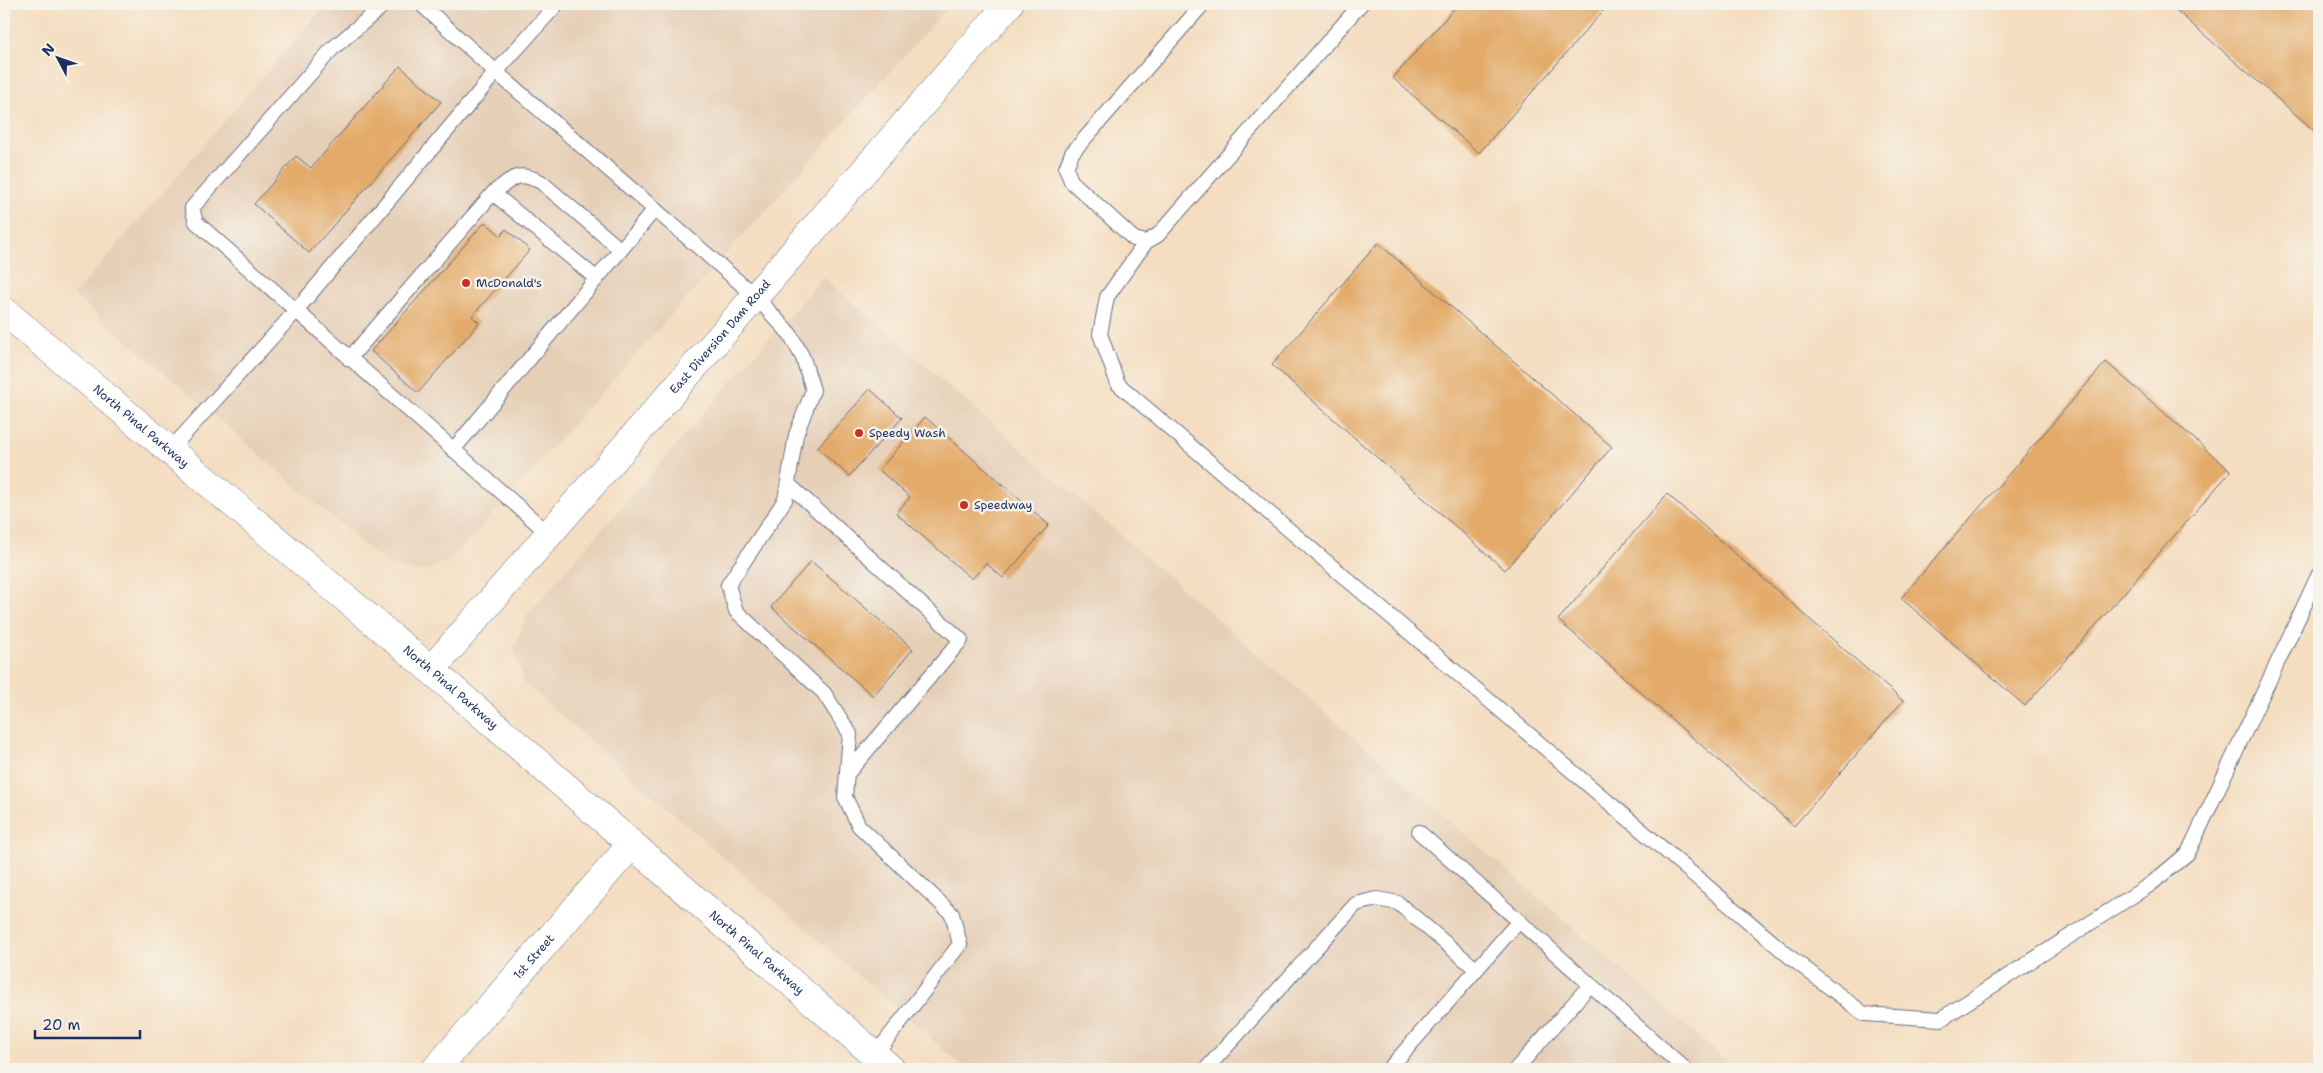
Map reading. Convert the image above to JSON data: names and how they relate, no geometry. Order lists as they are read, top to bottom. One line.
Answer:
{"streets":{"street":["East Diversion Dam Road","North Pinal Parkway","1st Street"]},"crossings":[["East Diversion Dam Road","North Pinal Parkway"],["North Pinal Parkway","1st Street"]],"places":["McDonald's","Speedy Wash","Speedway"],"scale_bar":"20 m","north":"top left"}
